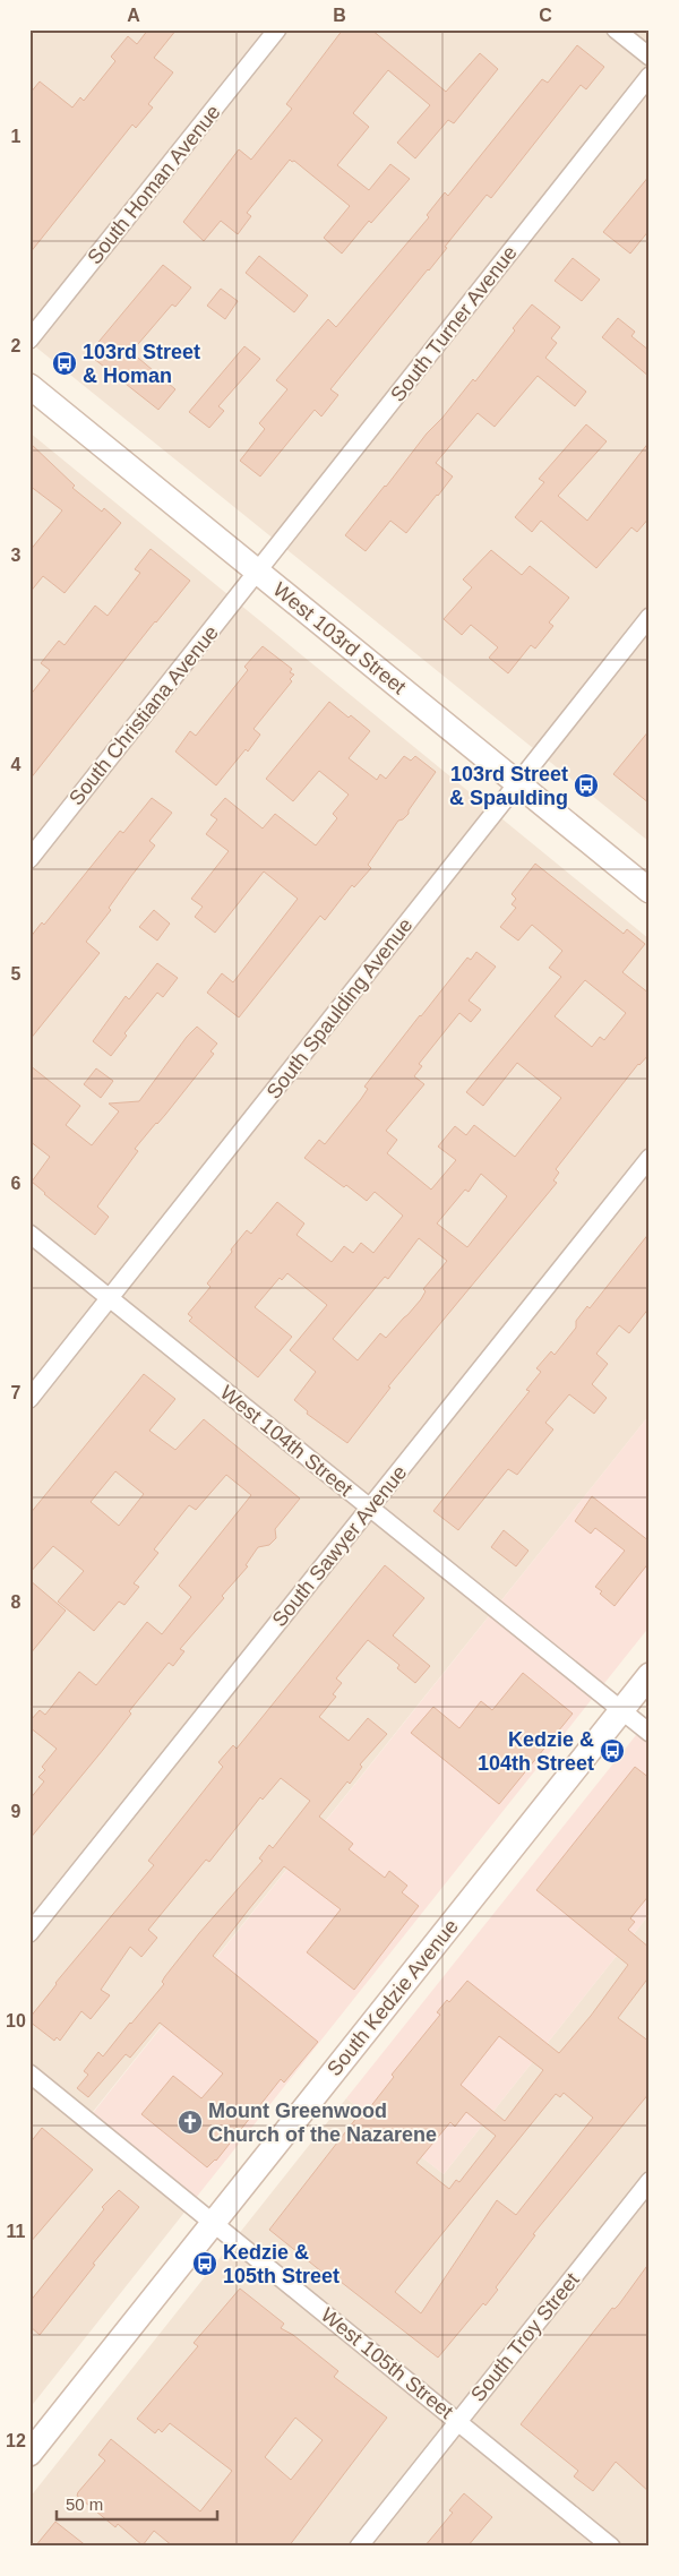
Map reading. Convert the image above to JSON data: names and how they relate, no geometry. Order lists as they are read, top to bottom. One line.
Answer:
{"streets":{"main road":["West 103rd Street","South Kedzie Avenue"],"street":["South Homan Avenue","South Turner Avenue","South Christiana Avenue","South Spaulding Avenue","West 104th Street","South Sawyer Avenue","South Troy Street","West 105th Street"]},"crossings":[["South Turner Avenue","West 103rd Street"],["South Turner Avenue","South Christiana Avenue"],["West 103rd Street","South Christiana Avenue"],["West 103rd Street","South Spaulding Avenue"],["South Spaulding Avenue","West 104th Street"],["West 104th Street","South Sawyer Avenue"],["West 104th Street","South Kedzie Avenue"],["South Kedzie Avenue","West 105th Street"],["South Troy Street","West 105th Street"]],"places":{"bus stop":["103rd Street & Homan","103rd Street & Spaulding","Kedzie & 104th Street","Kedzie & 105th Street"],"church":["Mount Greenwood Church of the Nazarene"]},"scale_bar":"50 m","grid":{"columns":["A","B","C"],"rows":["1","2","3","4","5","6","7","8","9","10","11","12"]}}
